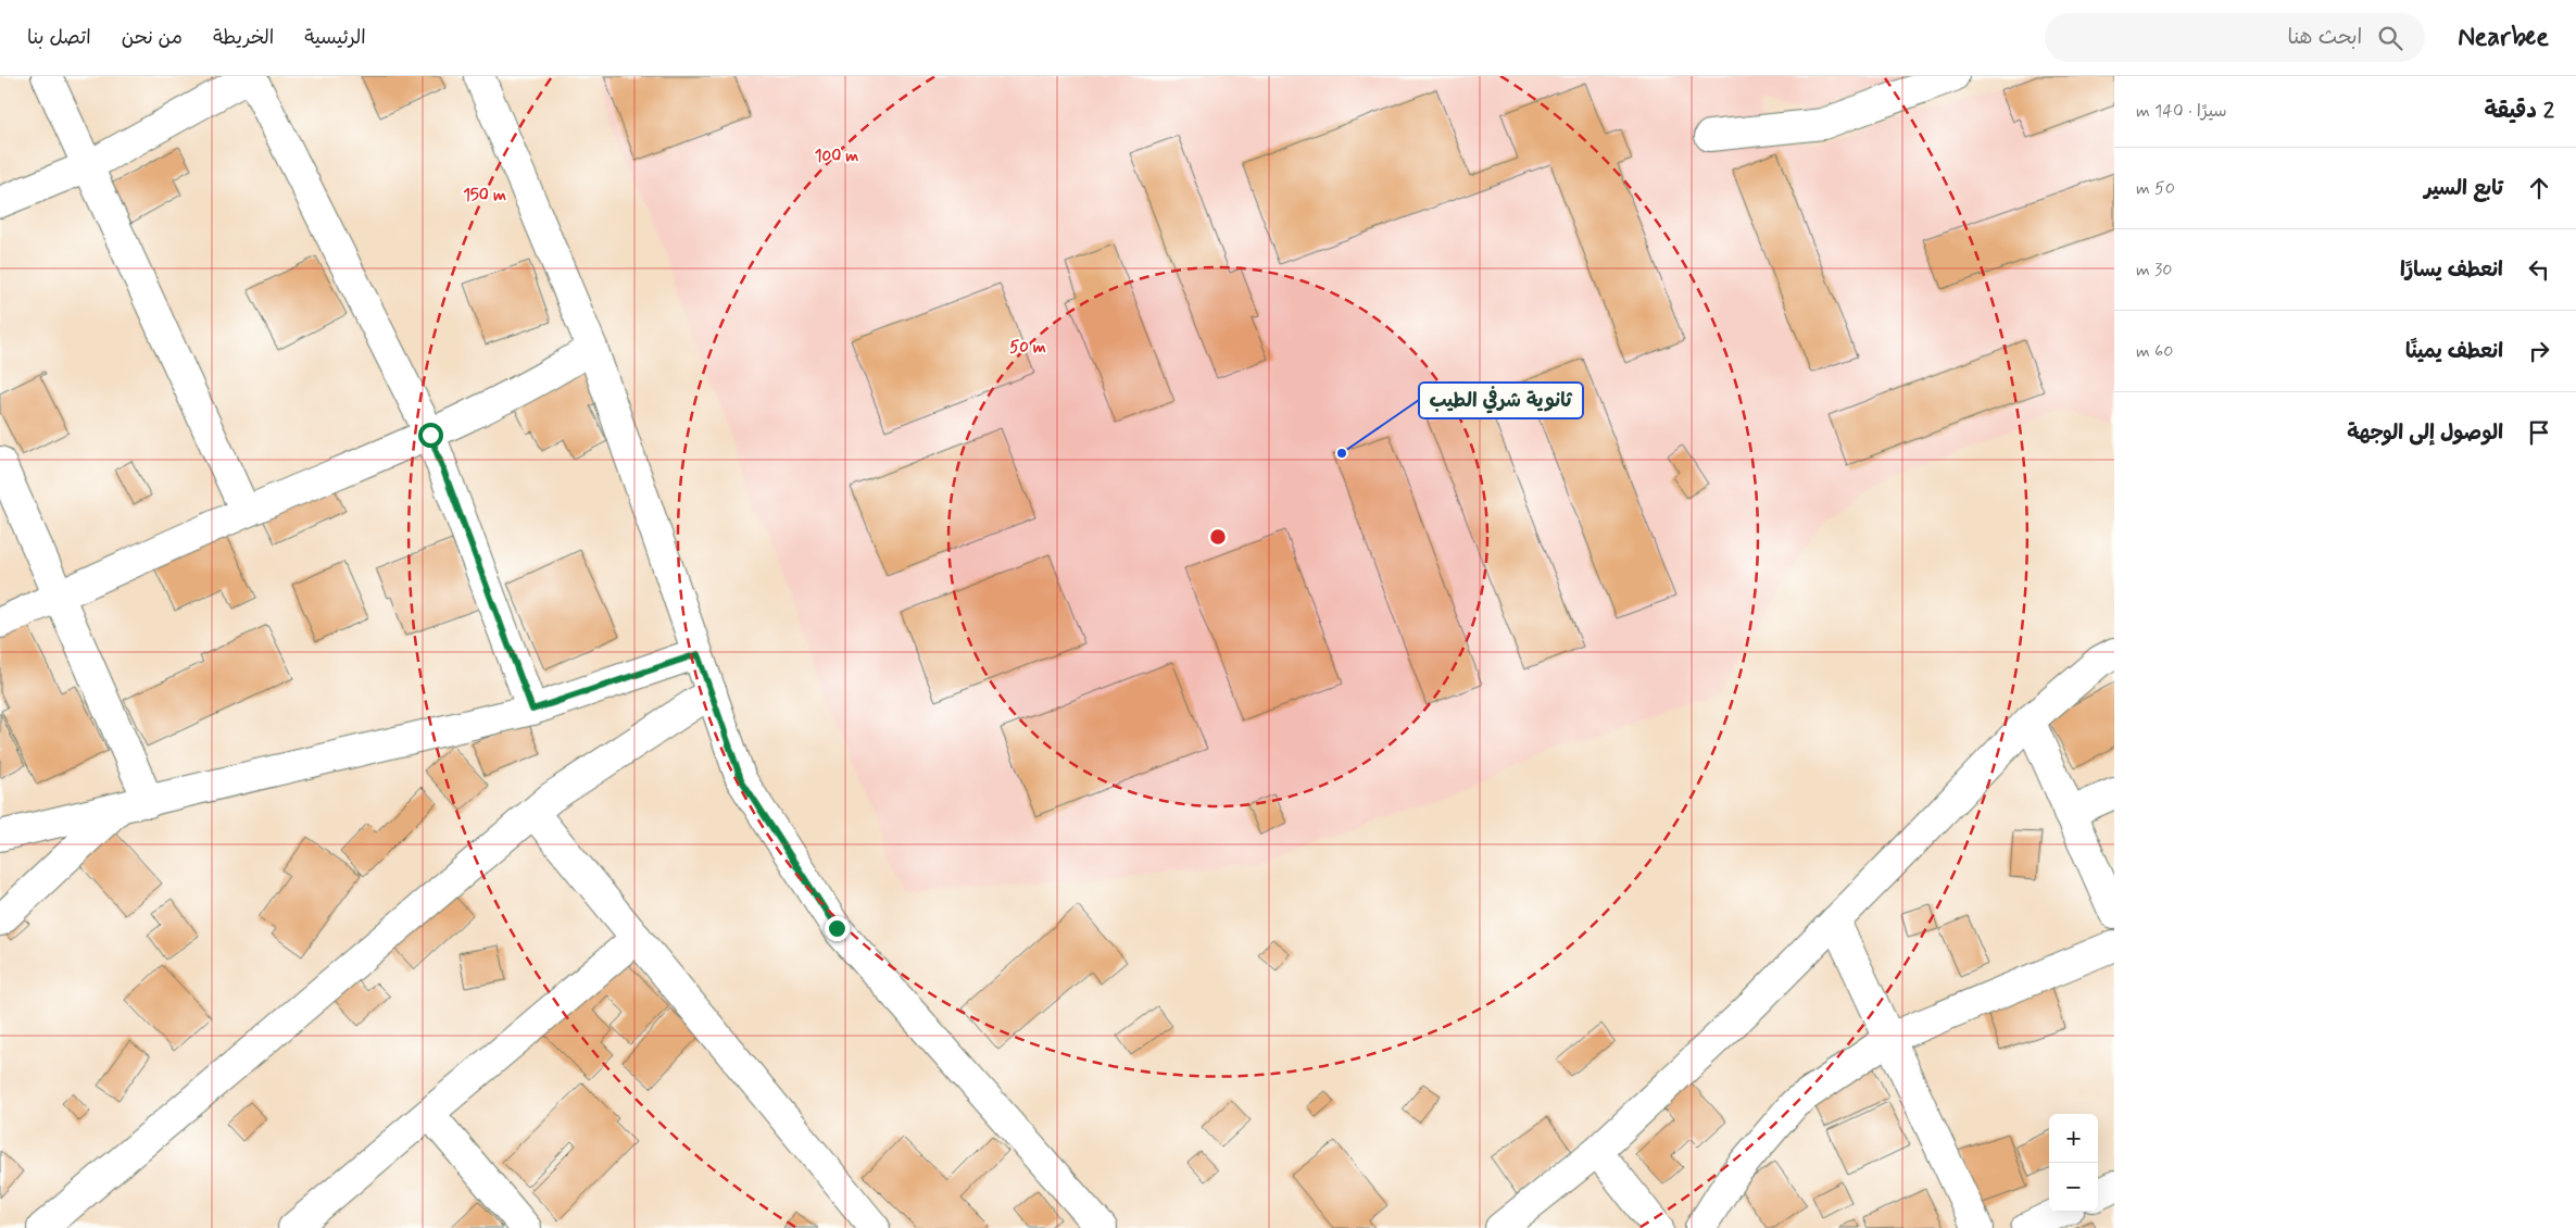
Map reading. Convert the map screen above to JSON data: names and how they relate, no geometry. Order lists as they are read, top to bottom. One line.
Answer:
{"places":["ثانوية شرفي الطيب"],"page":{"header":"Nearbee","search":"ابحث هنا","nav":["الرئيسية","الخريطة","من نحن","اتصل بنا"],"heading":["2 دقيقة","سيرًا · 140 m"],"list":[["تابع السير","50 m"],["انعطف يسارًا","30 m"],["انعطف يمينًا","60 m"],"الوصول إلى الوجهة"],"map_buttons":["+","−"]},"rings":["100 m","150 m","50 m"]}
